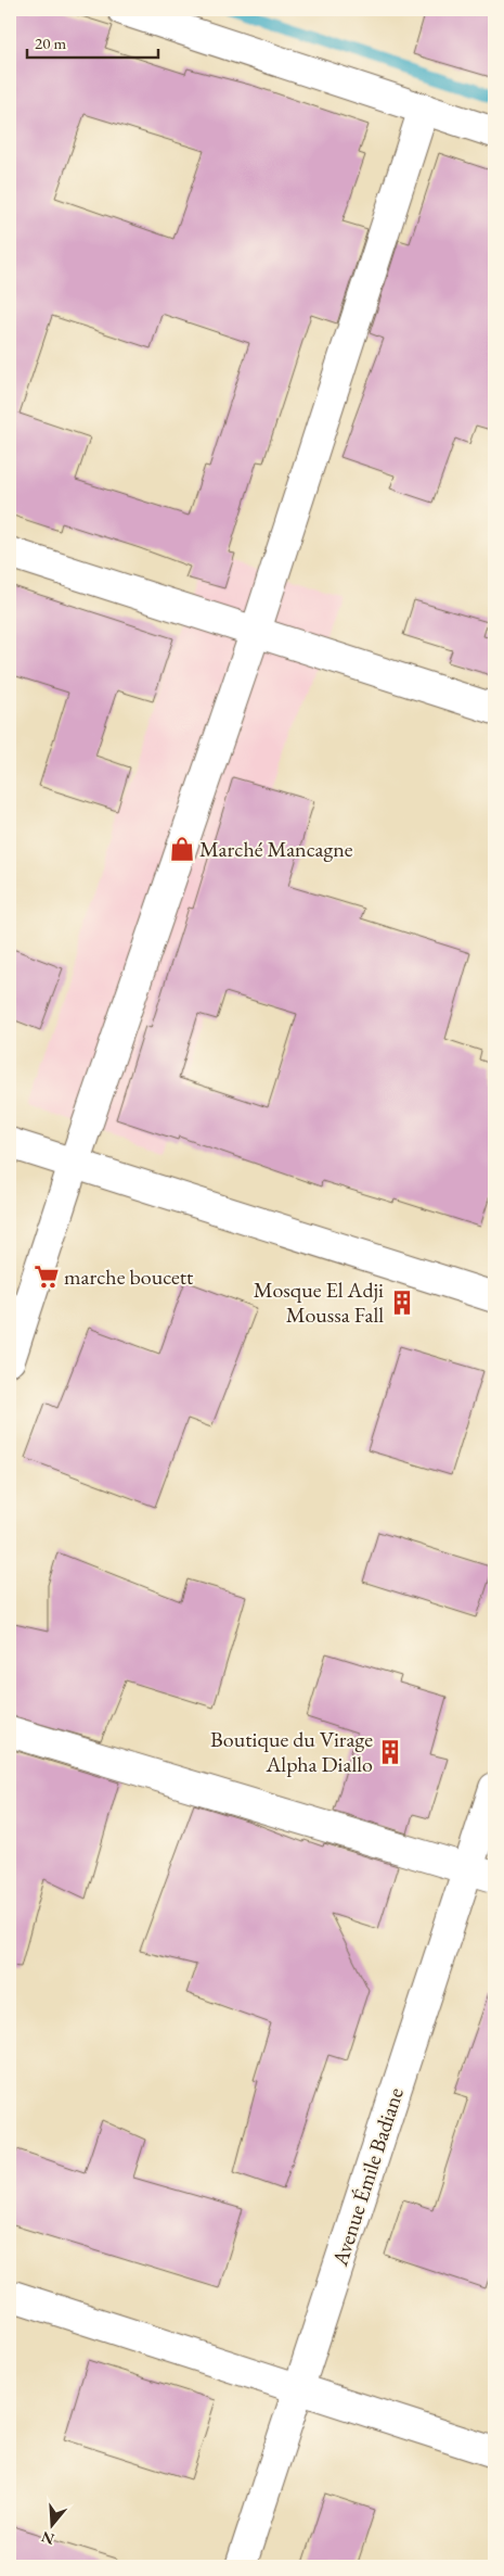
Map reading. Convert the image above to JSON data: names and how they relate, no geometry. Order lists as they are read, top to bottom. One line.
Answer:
{"streets":{"street":["Avenue Émile Badiane"]},"places":{"shop":["Marché Mancagne"],"supermarket":["marche boucett"],"building":["Mosque El Adji Moussa Fall","Boutique du Virage Alpha Diallo"]},"scale_bar":"20 m","north":"bottom"}
